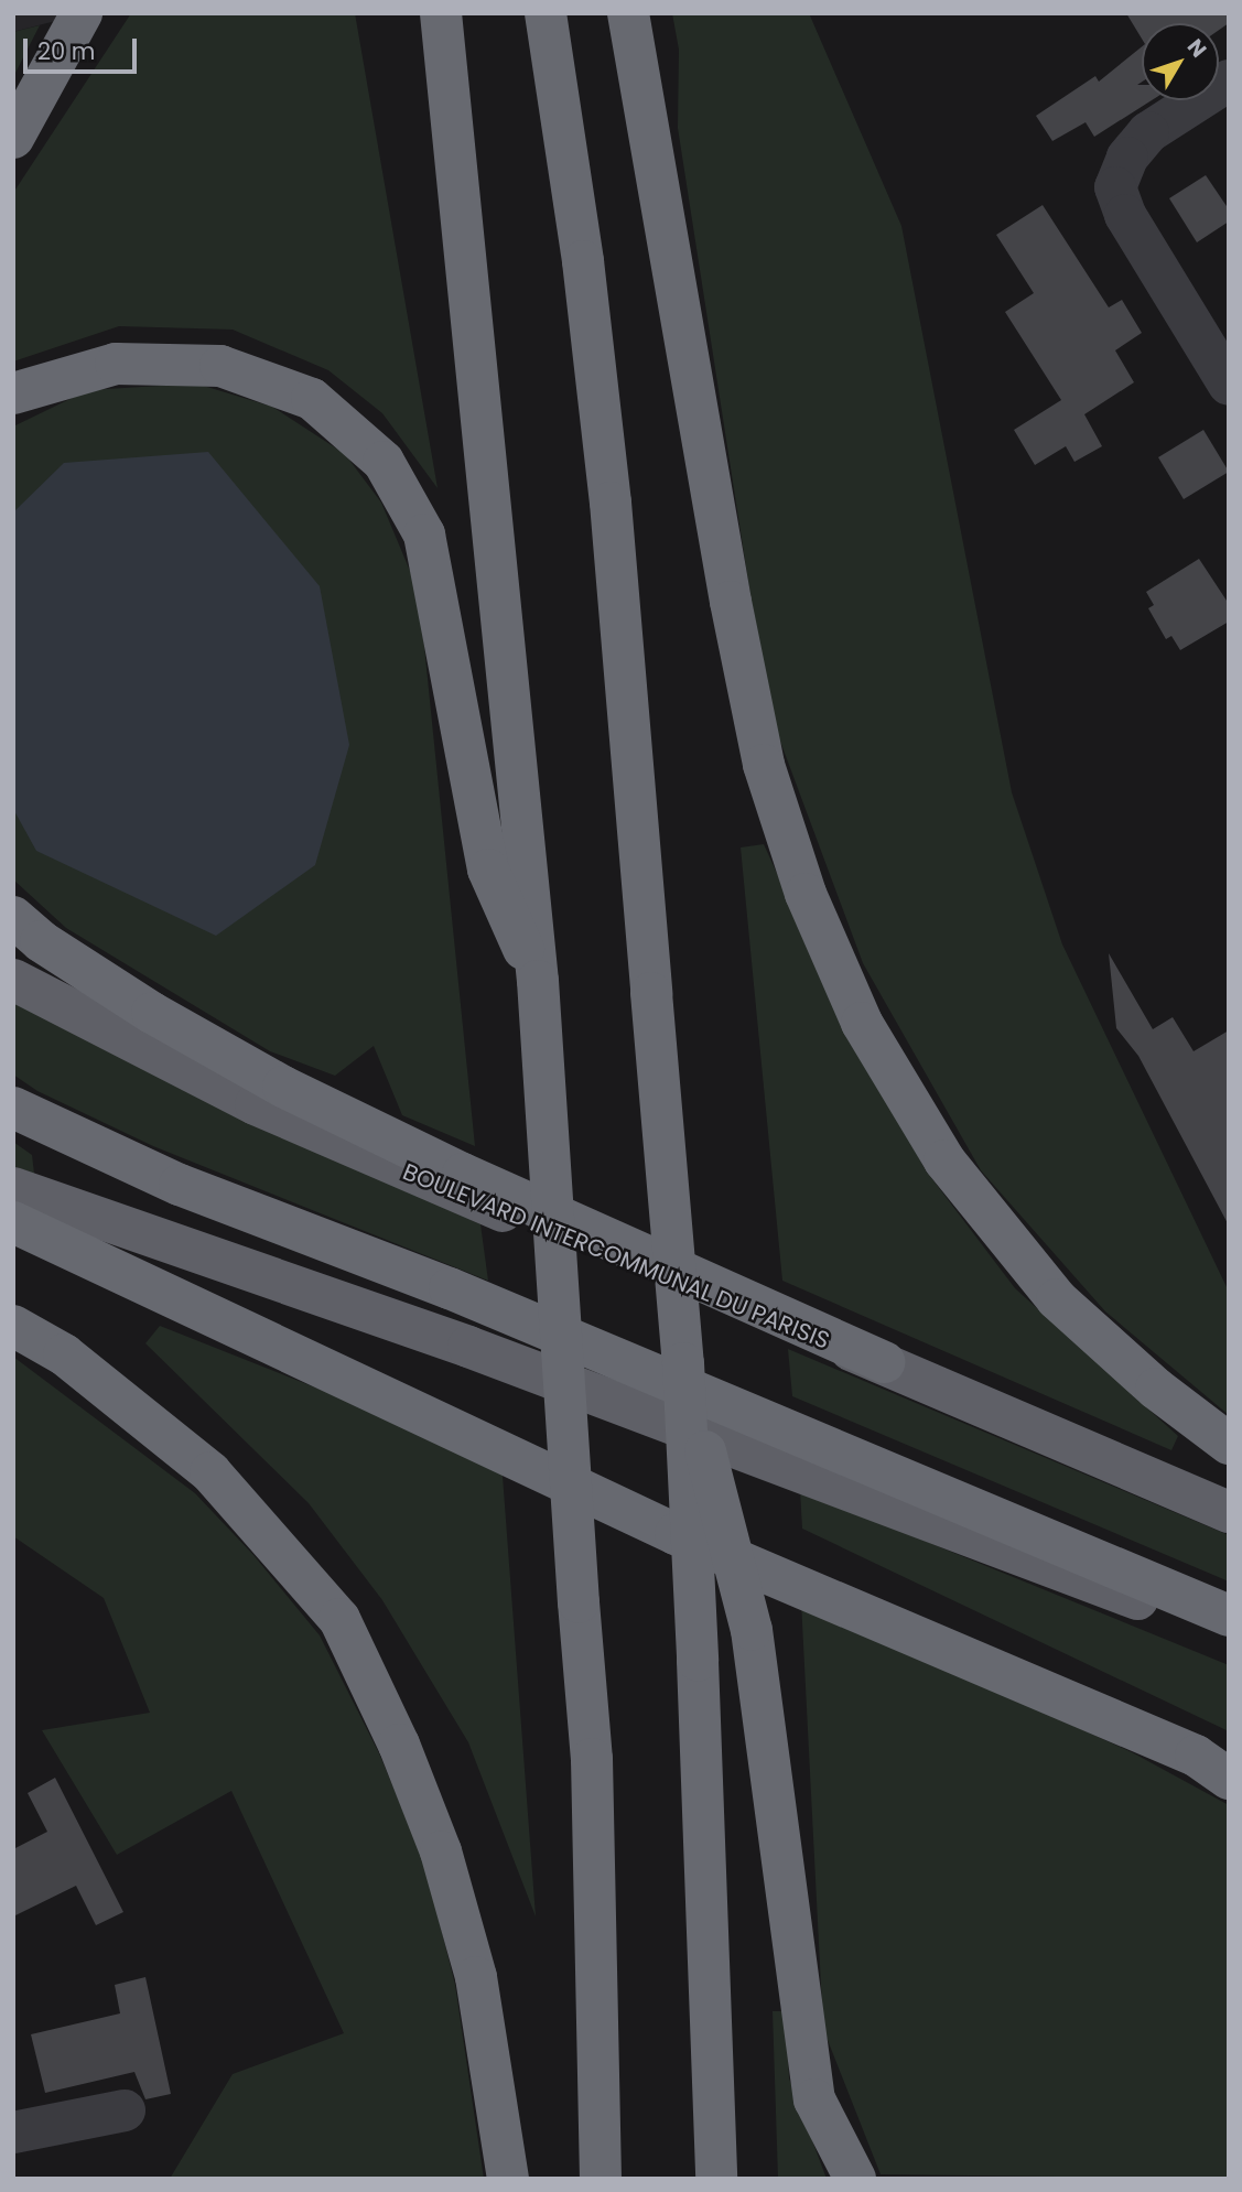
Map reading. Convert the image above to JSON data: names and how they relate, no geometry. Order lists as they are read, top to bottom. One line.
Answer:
{"streets":{"highway":["BOULEVARD INTERCOMMUNAL DU PARISIS"]},"scale_bar":"20 m","north":"top right"}
